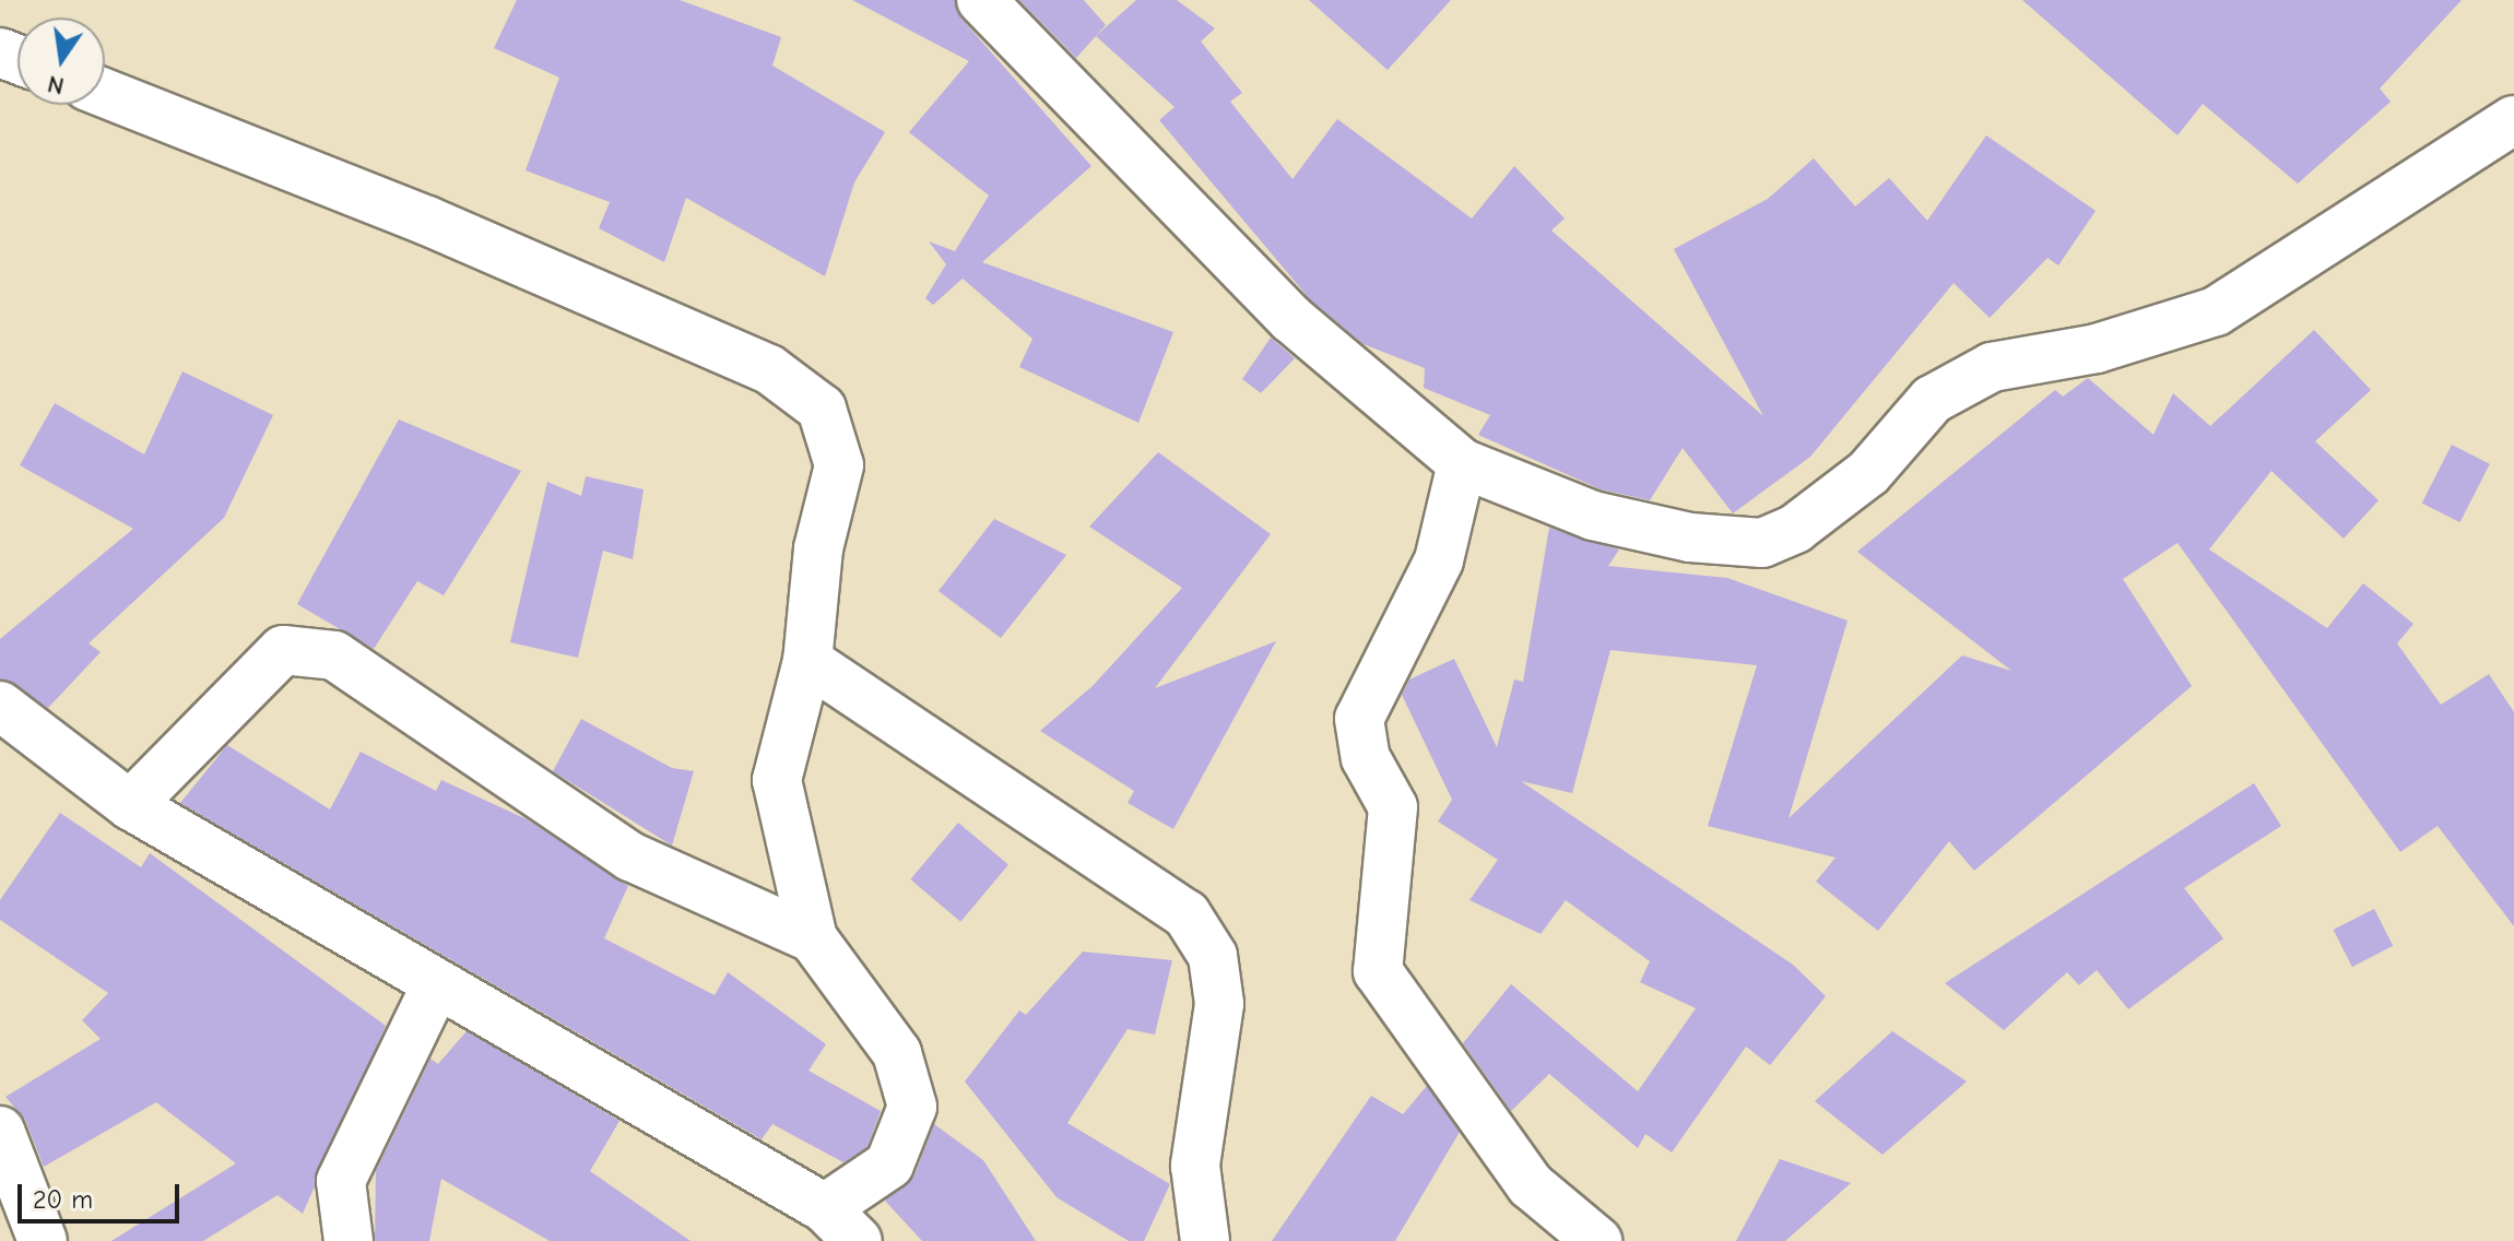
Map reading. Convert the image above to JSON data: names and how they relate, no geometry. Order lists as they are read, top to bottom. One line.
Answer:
{"scale_bar":"20 m","north":"bottom"}
